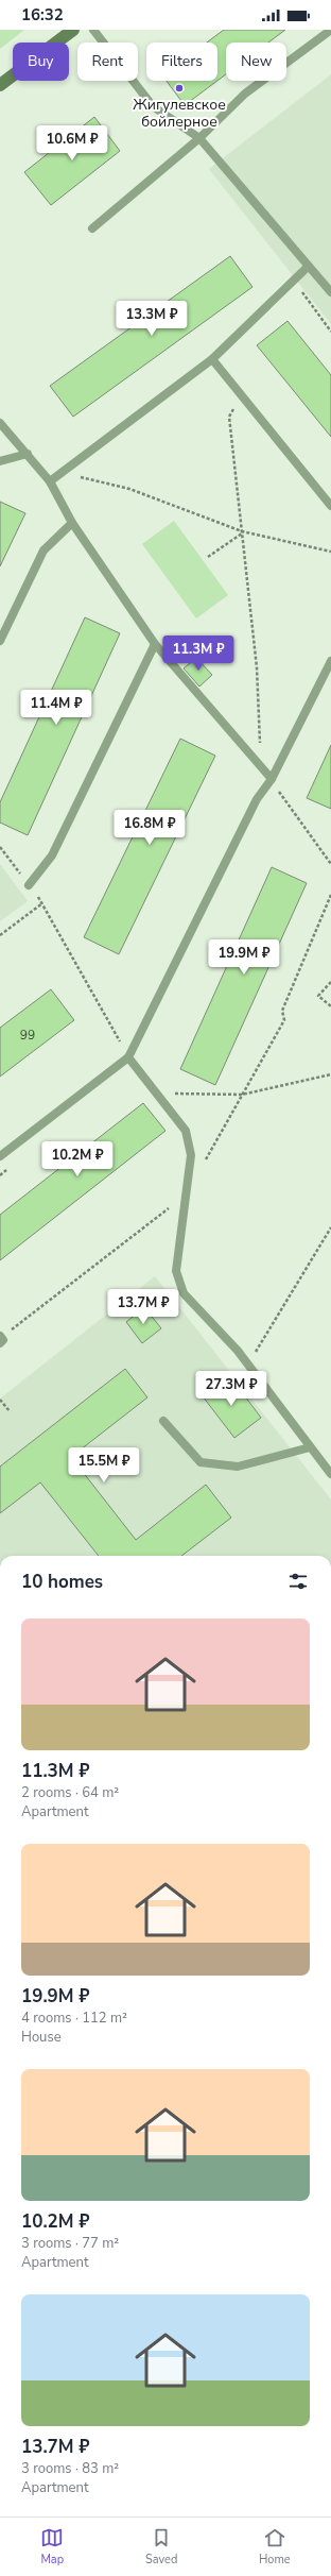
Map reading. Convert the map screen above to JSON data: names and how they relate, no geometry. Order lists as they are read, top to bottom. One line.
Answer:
{"places":["Жигулевское бойлерное"],"house_numbers":["99"],"page":{"status":"16:32","chip":["Buy","Rent","Filters","New"],"price":["10.6M ₽","13.3M ₽","11.3M ₽","11.4M ₽","16.8M ₽","19.9M ₽","10.2M ₽","13.7M ₽","27.3M ₽","15.5M ₽"],"heading":"10 homes","list":[{"name":"11.3M ₽","note":"2 rooms · 64 m² · Apartment"},{"name":"19.9M ₽","note":"4 rooms · 112 m² · House"},{"name":"10.2M ₽","note":"3 rooms · 77 m² · Apartment"},{"name":"13.7M ₽","note":"3 rooms · 83 m² · Apartment"}],"tabs":["Map","Saved","Home"]}}
